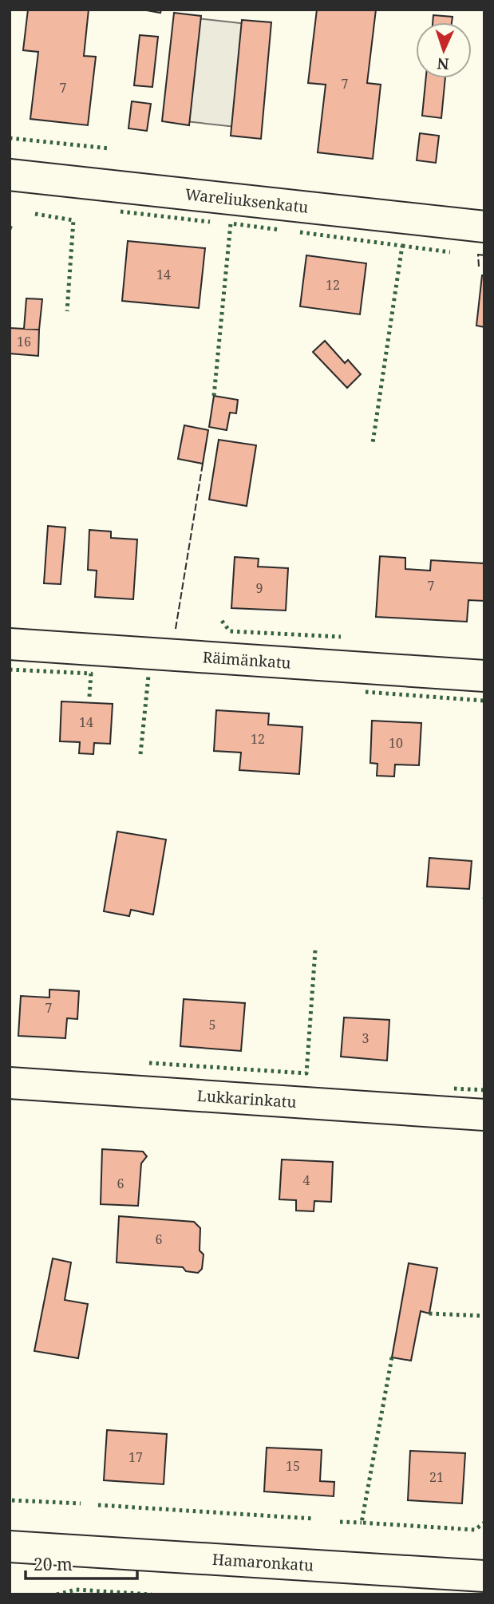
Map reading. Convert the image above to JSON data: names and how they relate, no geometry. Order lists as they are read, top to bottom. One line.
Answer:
{"streets":{"street":["Wareliuksenkatu","Räimänkatu","Lukkarinkatu","Hamaronkatu"]},"house_numbers":["7","7","14","12","16","7","9","14","12","10","7","5","3","4","6","6","17","15","21"],"scale_bar":"20 m","north":"bottom"}
